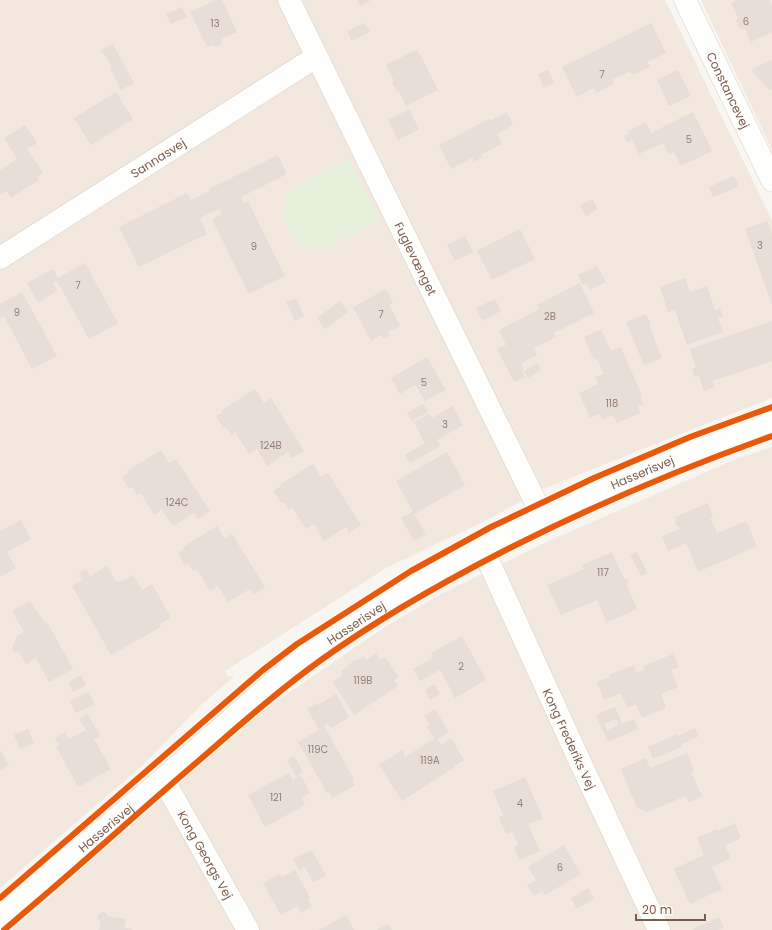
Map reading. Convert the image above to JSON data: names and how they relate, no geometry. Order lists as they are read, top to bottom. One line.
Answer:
{"streets":{"street":["Constancevej","Sannasvej","Fuglevænget","Hasserisvej","Kong Frederiks Vej","Kong Georgs Vej"]},"crossings":[["Sannasvej","Fuglevænget"],["Fuglevænget","Hasserisvej"],["Hasserisvej","Kong Frederiks Vej"],["Hasserisvej","Kong Georgs Vej"]],"house_numbers":["6","13","7","5","3","9","7","9","7","2B","5","118","3","124B","124C","117","2","119B","119C","119A","121","4","6"],"scale_bar":"20 m"}
